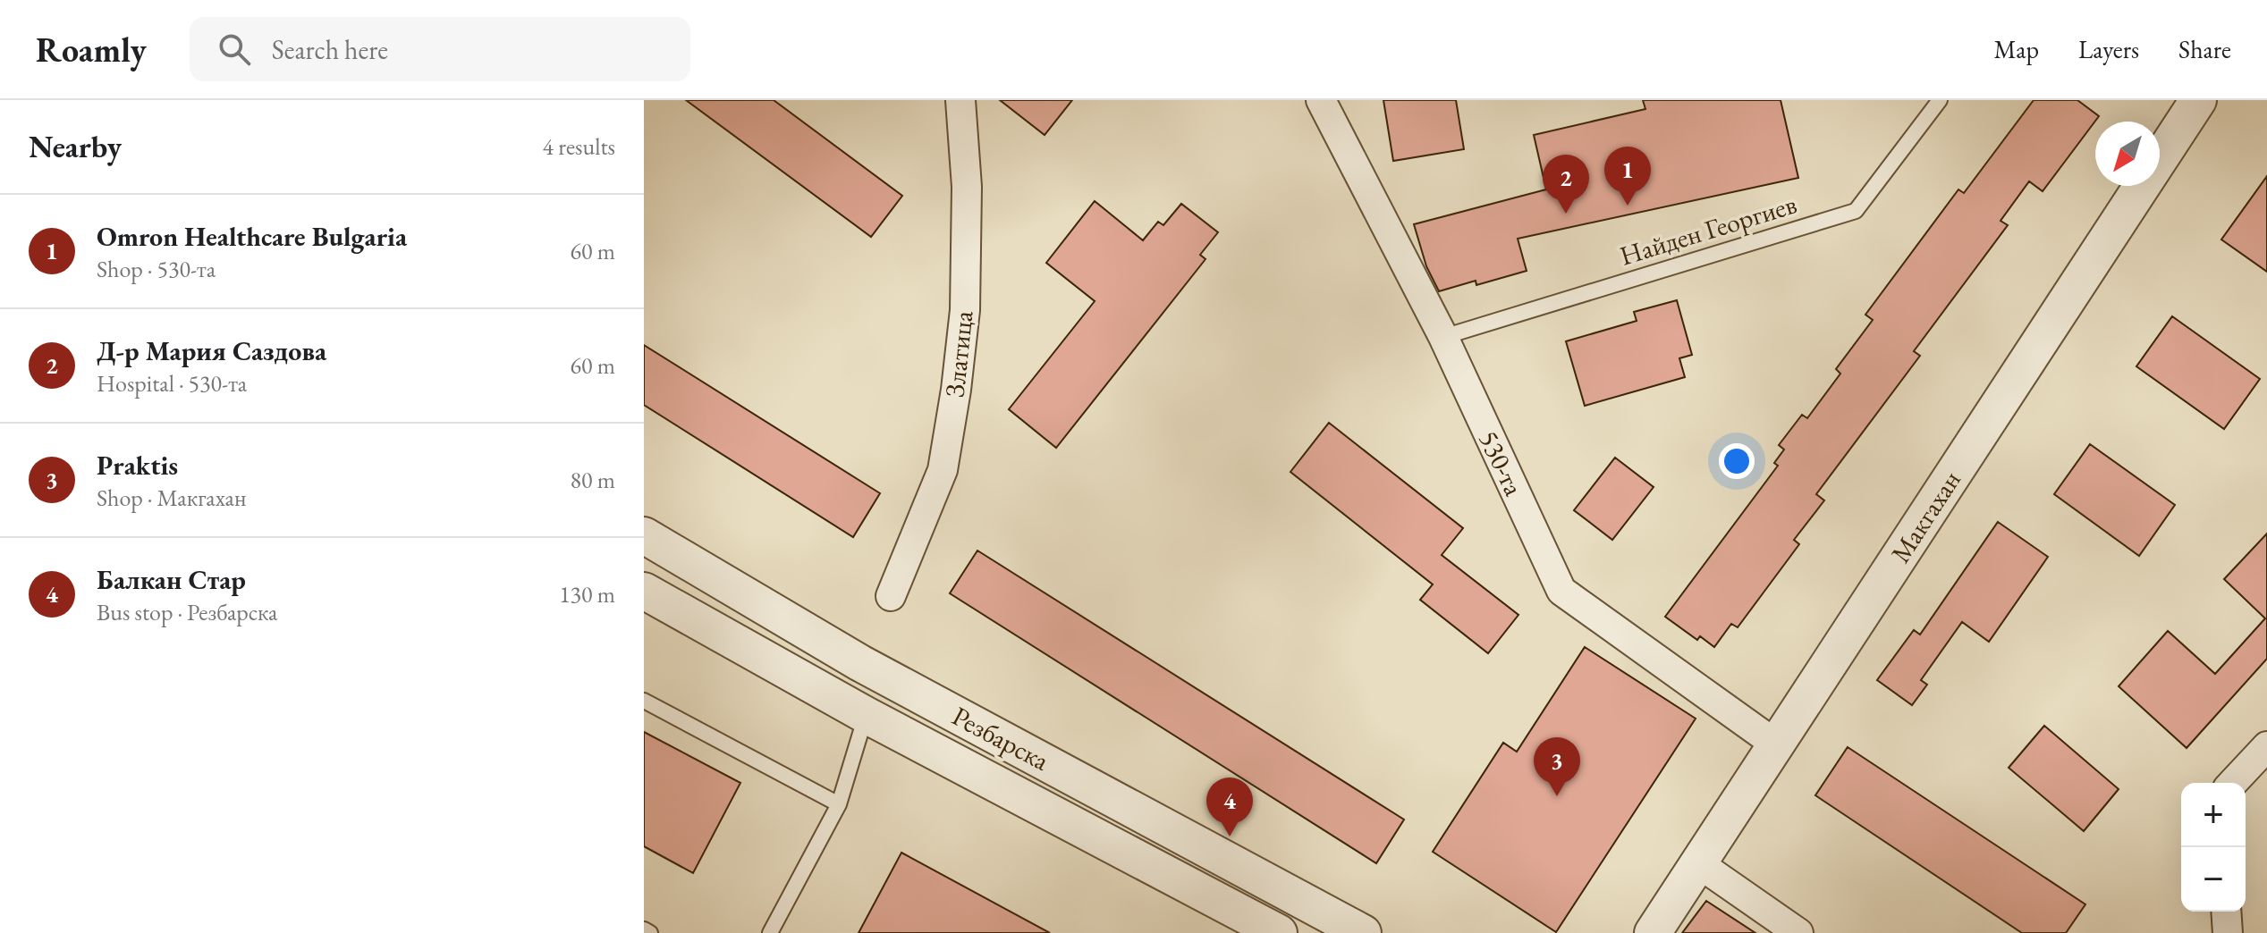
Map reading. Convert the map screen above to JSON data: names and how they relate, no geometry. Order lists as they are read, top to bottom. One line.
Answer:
{"streets":{"street":["Златица","530-та","Макгахан","Резбарска"],"lane":["Найден Георгиев"]},"crossings":[["Найден Георгиев","530-та"],["530-та","Макгахан"]],"north":"bottom left","page":{"header":"Roamly","search":"Search here","nav":["Map","Layers","Share"],"heading":["Nearby","4 results"],"pins":["1","2","3","4"],"list":[{"mark":"1","name":"Omron Healthcare Bulgaria","note":"Shop · 530-та","value":"60 m"},{"mark":"2","name":"Д-р Мария Саздова","note":"Hospital · 530-та","value":"60 m"},{"mark":"3","name":"Praktis","note":"Shop · Макгахан","value":"80 m"},{"mark":"4","name":"Балкан Стар","note":"Bus stop · Резбарска","value":"130 m"}],"map_buttons":["+","−"]}}
